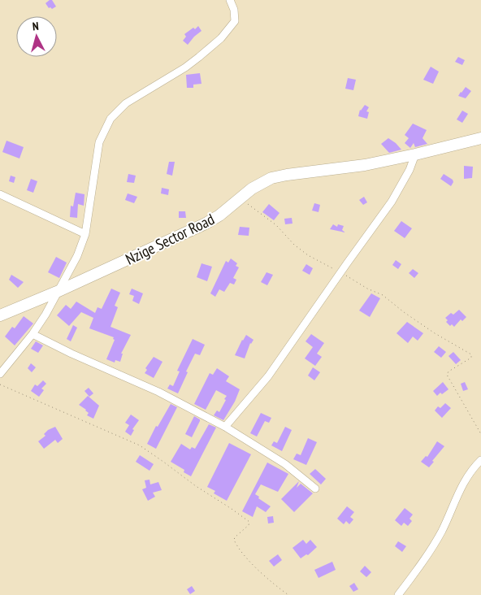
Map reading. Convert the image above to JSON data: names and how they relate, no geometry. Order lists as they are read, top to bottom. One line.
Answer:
{"streets":{"main road":["Nzige Sector Road"]},"north":"top"}
